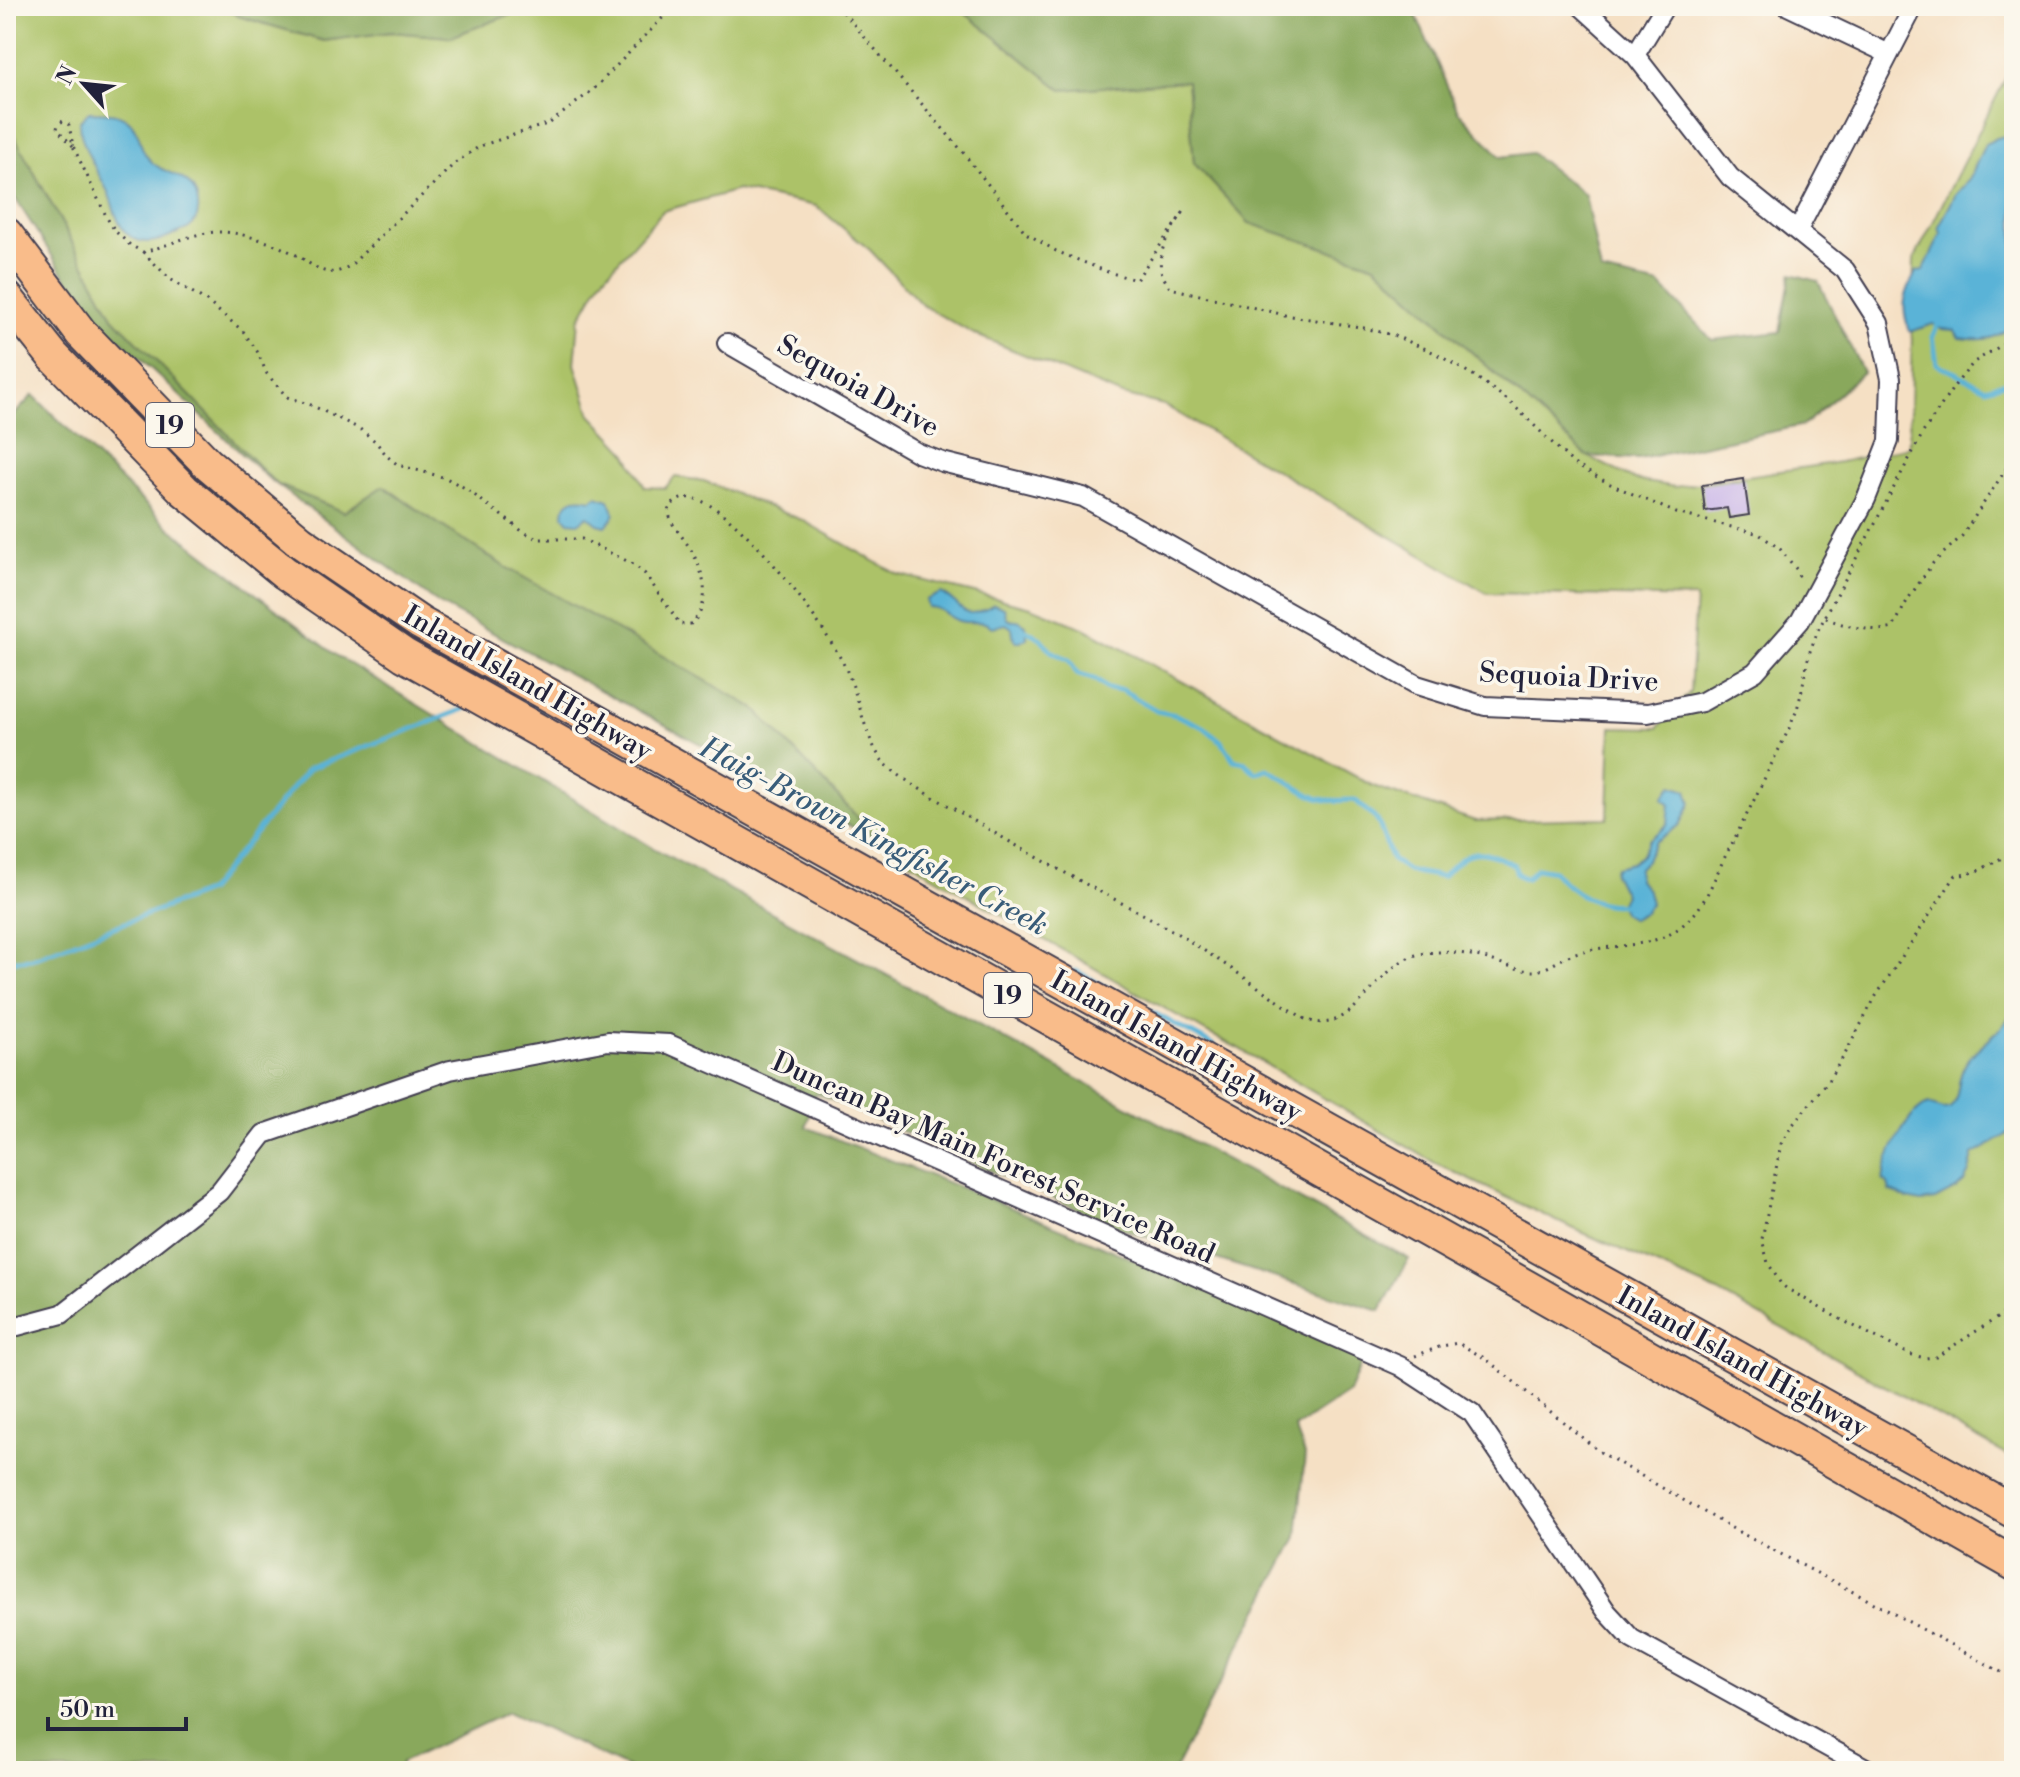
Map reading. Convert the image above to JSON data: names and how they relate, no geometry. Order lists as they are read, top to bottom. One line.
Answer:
{"streets":{"highway":["19","Inland Island Highway"],"street":["Sequoia Drive","Duncan Bay Main Forest Service Road"]},"water":["Haig-Brown Kingfisher Creek"],"scale_bar":"50 m","north":"top left"}
